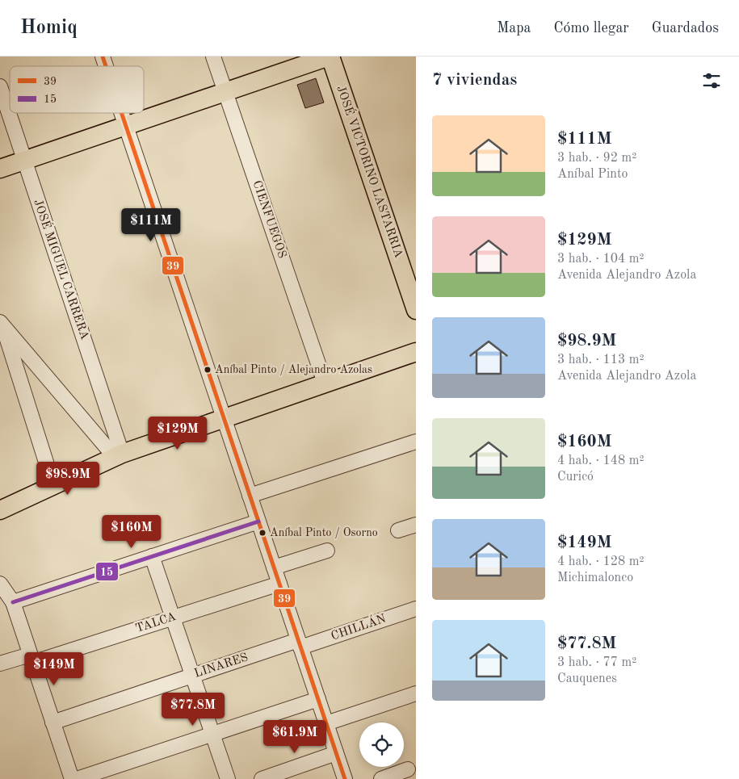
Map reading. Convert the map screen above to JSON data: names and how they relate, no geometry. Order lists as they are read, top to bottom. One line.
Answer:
{"streets":{"main road":["JOSÉ VICTORINO LASTARRIA"],"street":["CIENFUEGOS","JOSÉ MIGUEL CARRERA","TALCA","CHILLÁN","LINARES"]},"crossings":[["CHILLÁN","LINARES"]],"places":["Aníbal Pinto / Alejandro Azolas","Aníbal Pinto / Osorno"],"lines":["transit line 39","transit line 15"],"legend":["39","15"],"page":{"header":"Homiq","nav":["Mapa","Cómo llegar","Guardados"],"heading":"7 viviendas","list":[{"name":"$111M","note":"3 hab. · 92 m² · Aníbal Pinto"},{"name":"$129M","note":"3 hab. · 104 m² · Avenida Alejandro Azola"},{"name":"$98.9M","note":"3 hab. · 113 m² · Avenida Alejandro Azola"},{"name":"$160M","note":"4 hab. · 148 m² · Curicó"},{"name":"$149M","note":"4 hab. · 128 m² · Michimalonco"},{"name":"$77.8M","note":"3 hab. · 77 m² · Cauquenes"}],"price":["$111M","$129M","$98.9M","$160M","$149M","$77.8M","$61.9M"]}}
